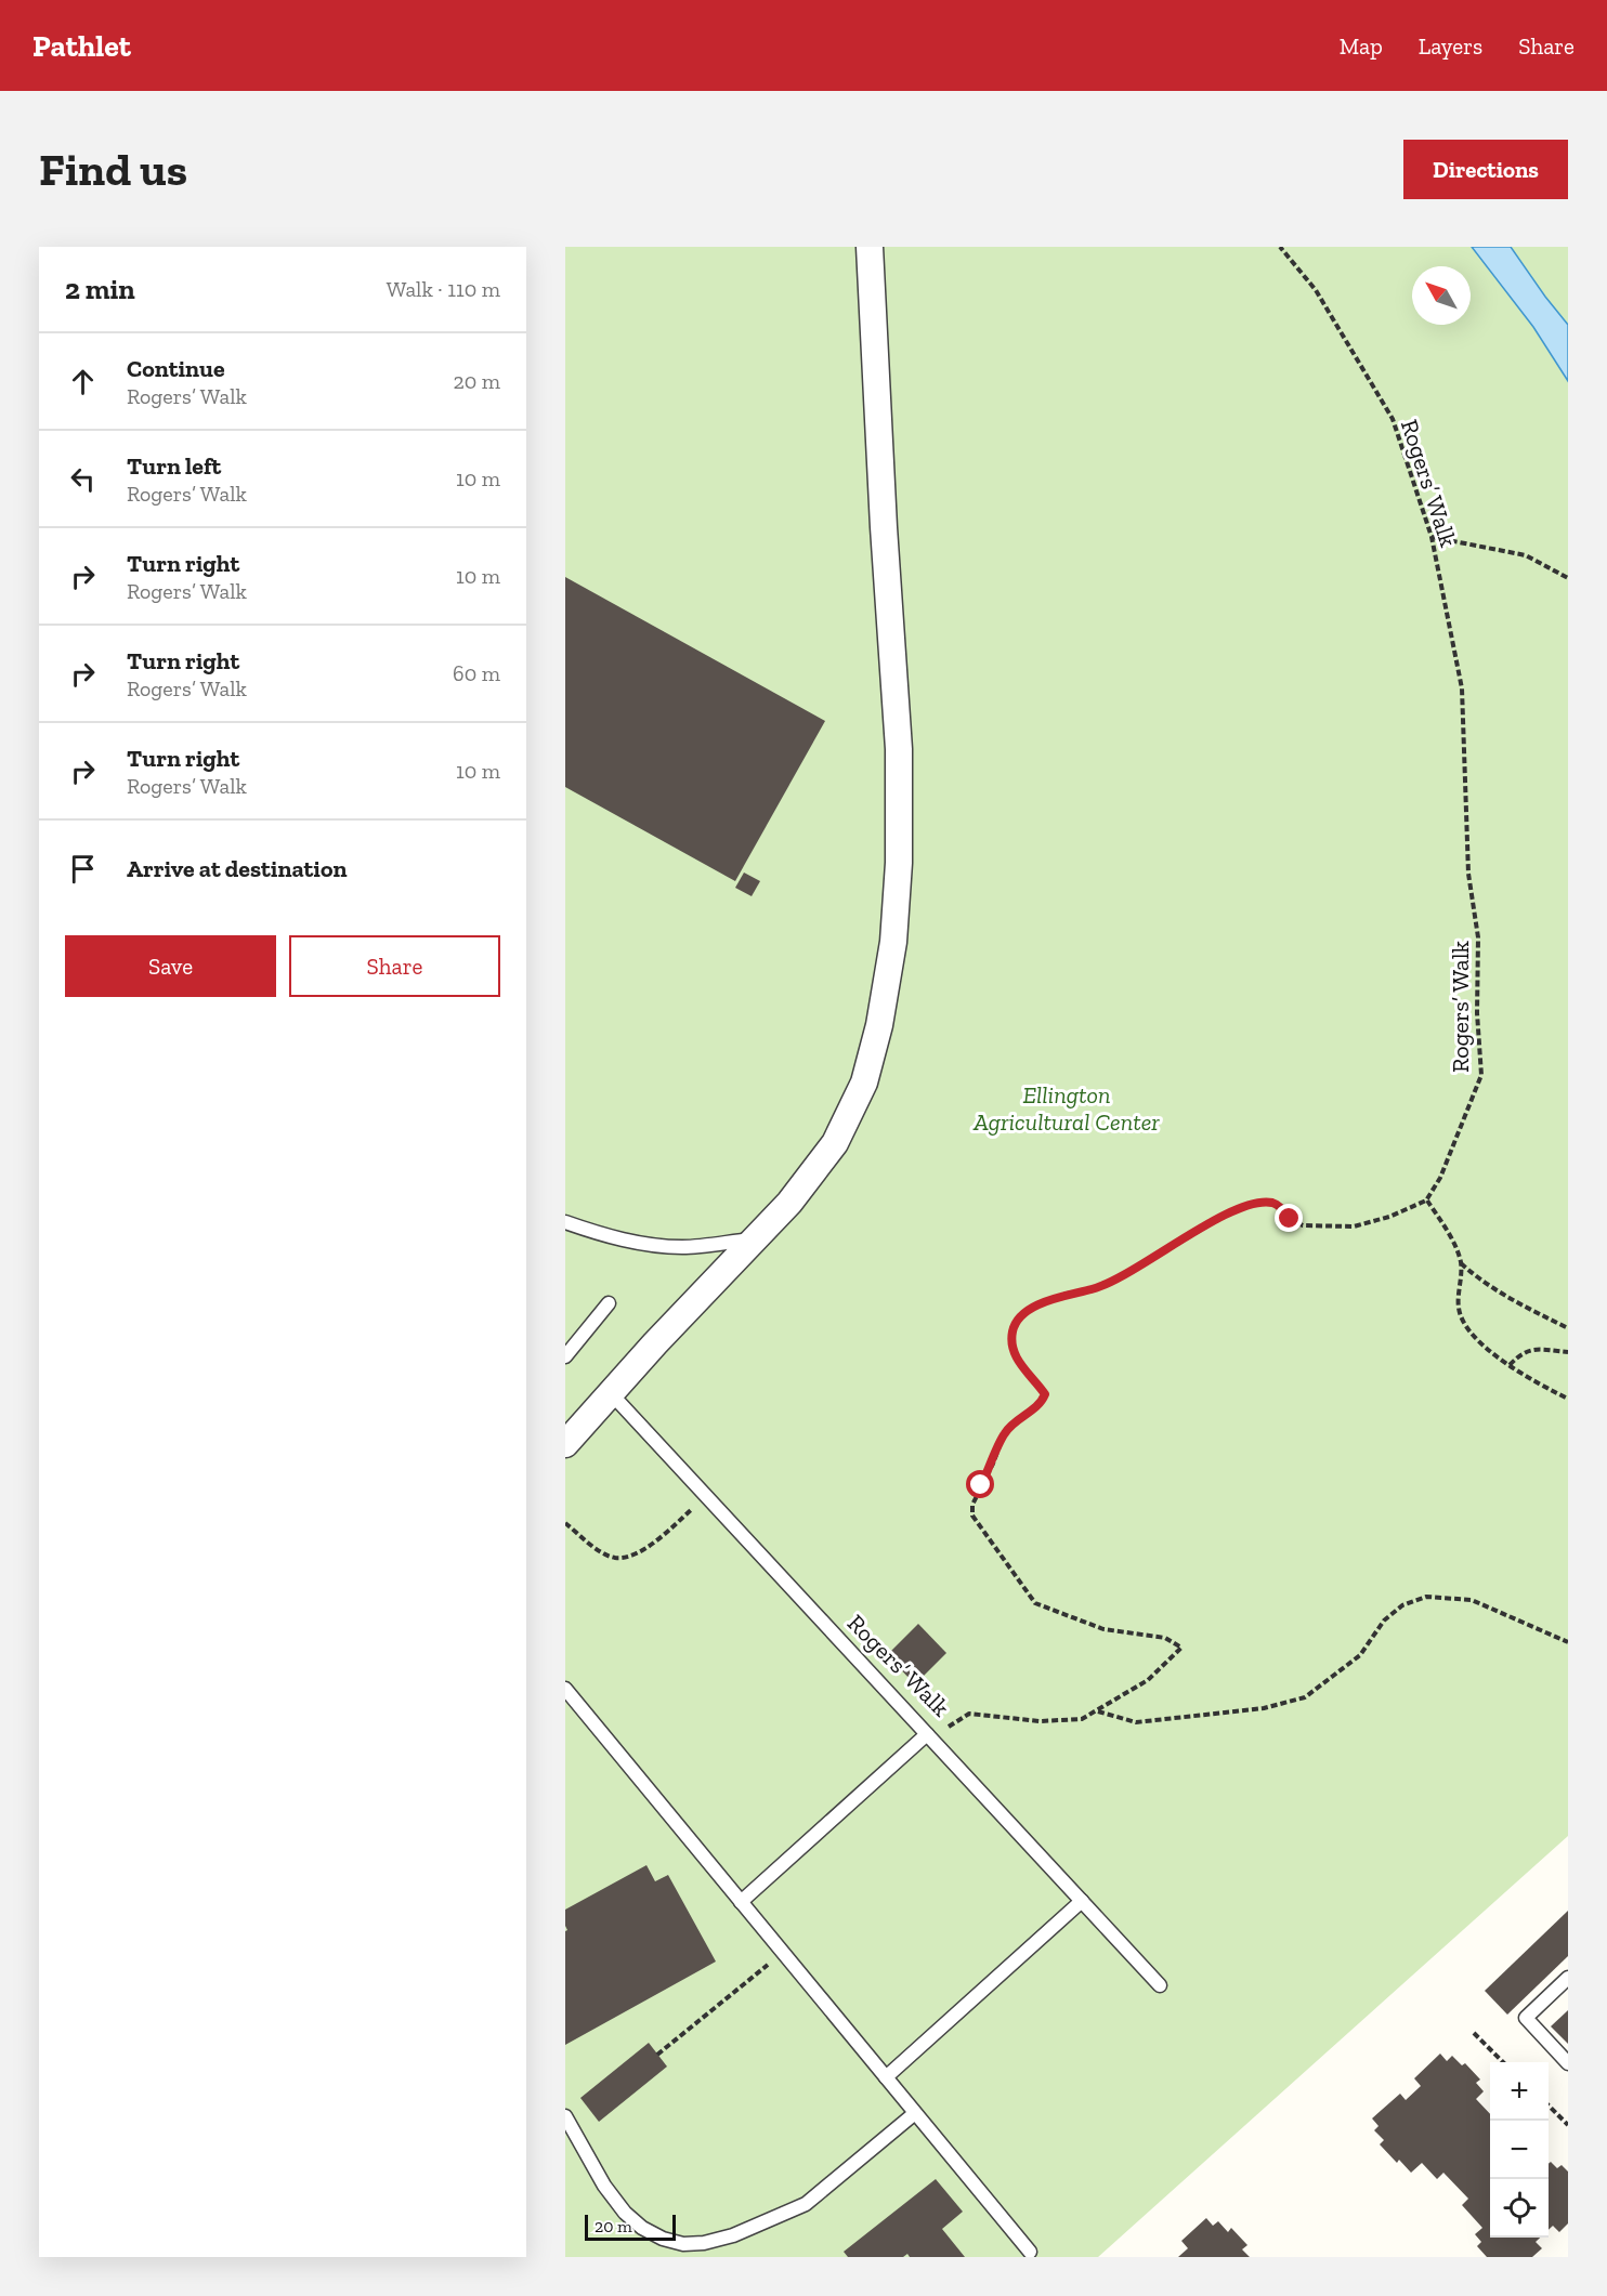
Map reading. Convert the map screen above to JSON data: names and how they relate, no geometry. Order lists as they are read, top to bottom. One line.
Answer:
{"streets":{"path":["Rogers’ Walk"]},"parks":["Ellington Agricultural Center"],"scale_bar":"20 m","north":"top left","page":{"header":"Pathlet","nav":["Map","Layers","Share"],"buttons":["Directions",["Save","Share"]],"title":"Find us","heading":["2 min","Walk · 110 m"],"list":[["Continue","Rogers’ Walk","20 m"],["Turn left","Rogers’ Walk","10 m"],["Turn right","Rogers’ Walk","10 m"],["Turn right","Rogers’ Walk","60 m"],["Turn right","Rogers’ Walk","10 m"],"Arrive at destination"],"map_buttons":["+","−"],"scale":"20 m"}}
